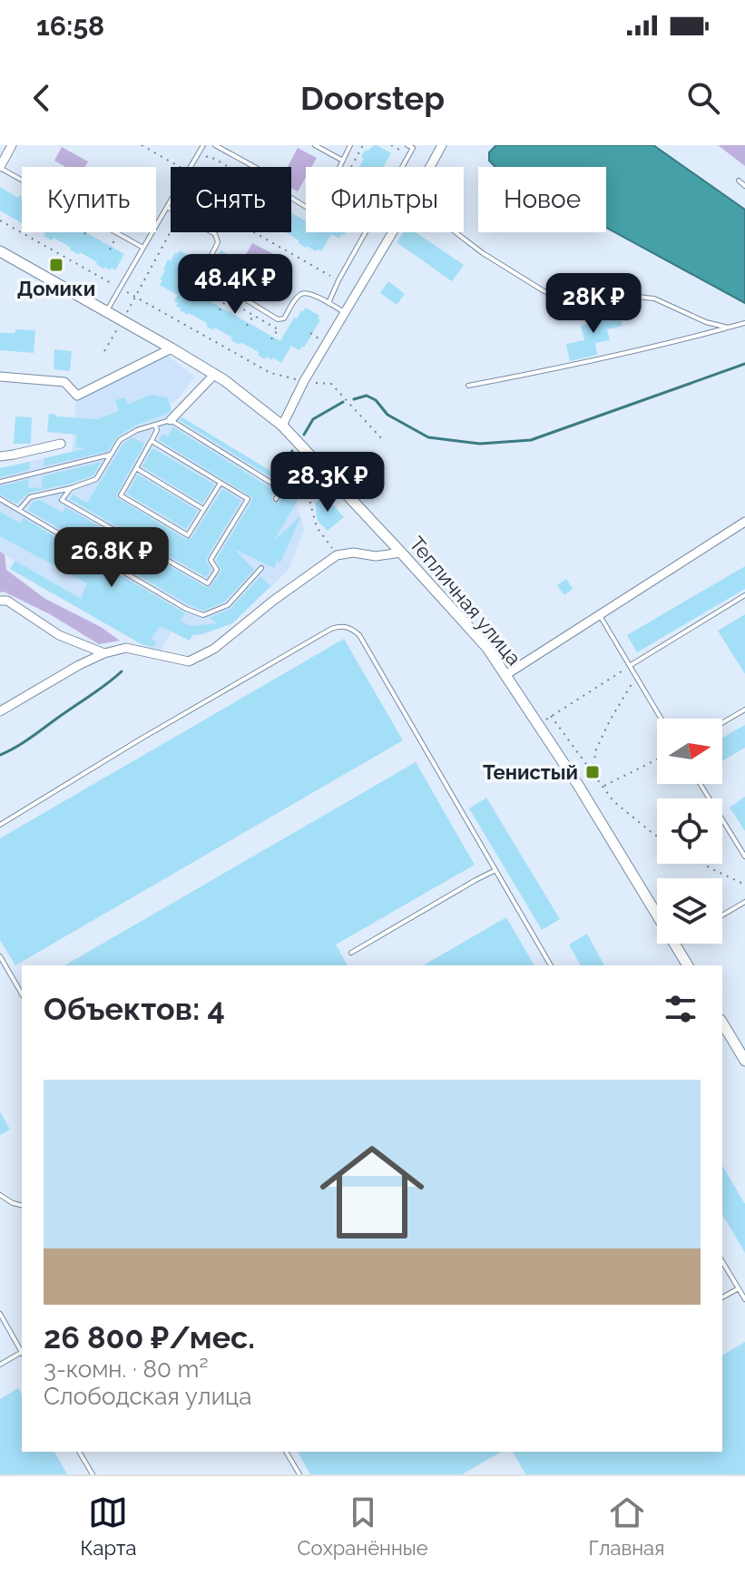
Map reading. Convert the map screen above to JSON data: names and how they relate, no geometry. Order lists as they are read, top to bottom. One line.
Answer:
{"streets":{"street":["Тепличная улица"]},"places":{"transit":["Домики","Тенистый"]},"north":"right","page":{"status":"16:58","header":"Doorstep","chip":["Купить","Снять","Фильтры","Новое"],"price":["48.4K ₽","28K ₽","28.3K ₽","26.8K ₽"],"heading":"Объектов: 4","list":[{"name":"26 800 ₽/мес.","note":"3-комн. · 80 m² · Слободская улица"}],"tabs":["Карта","Сохранённые","Главная"]}}
